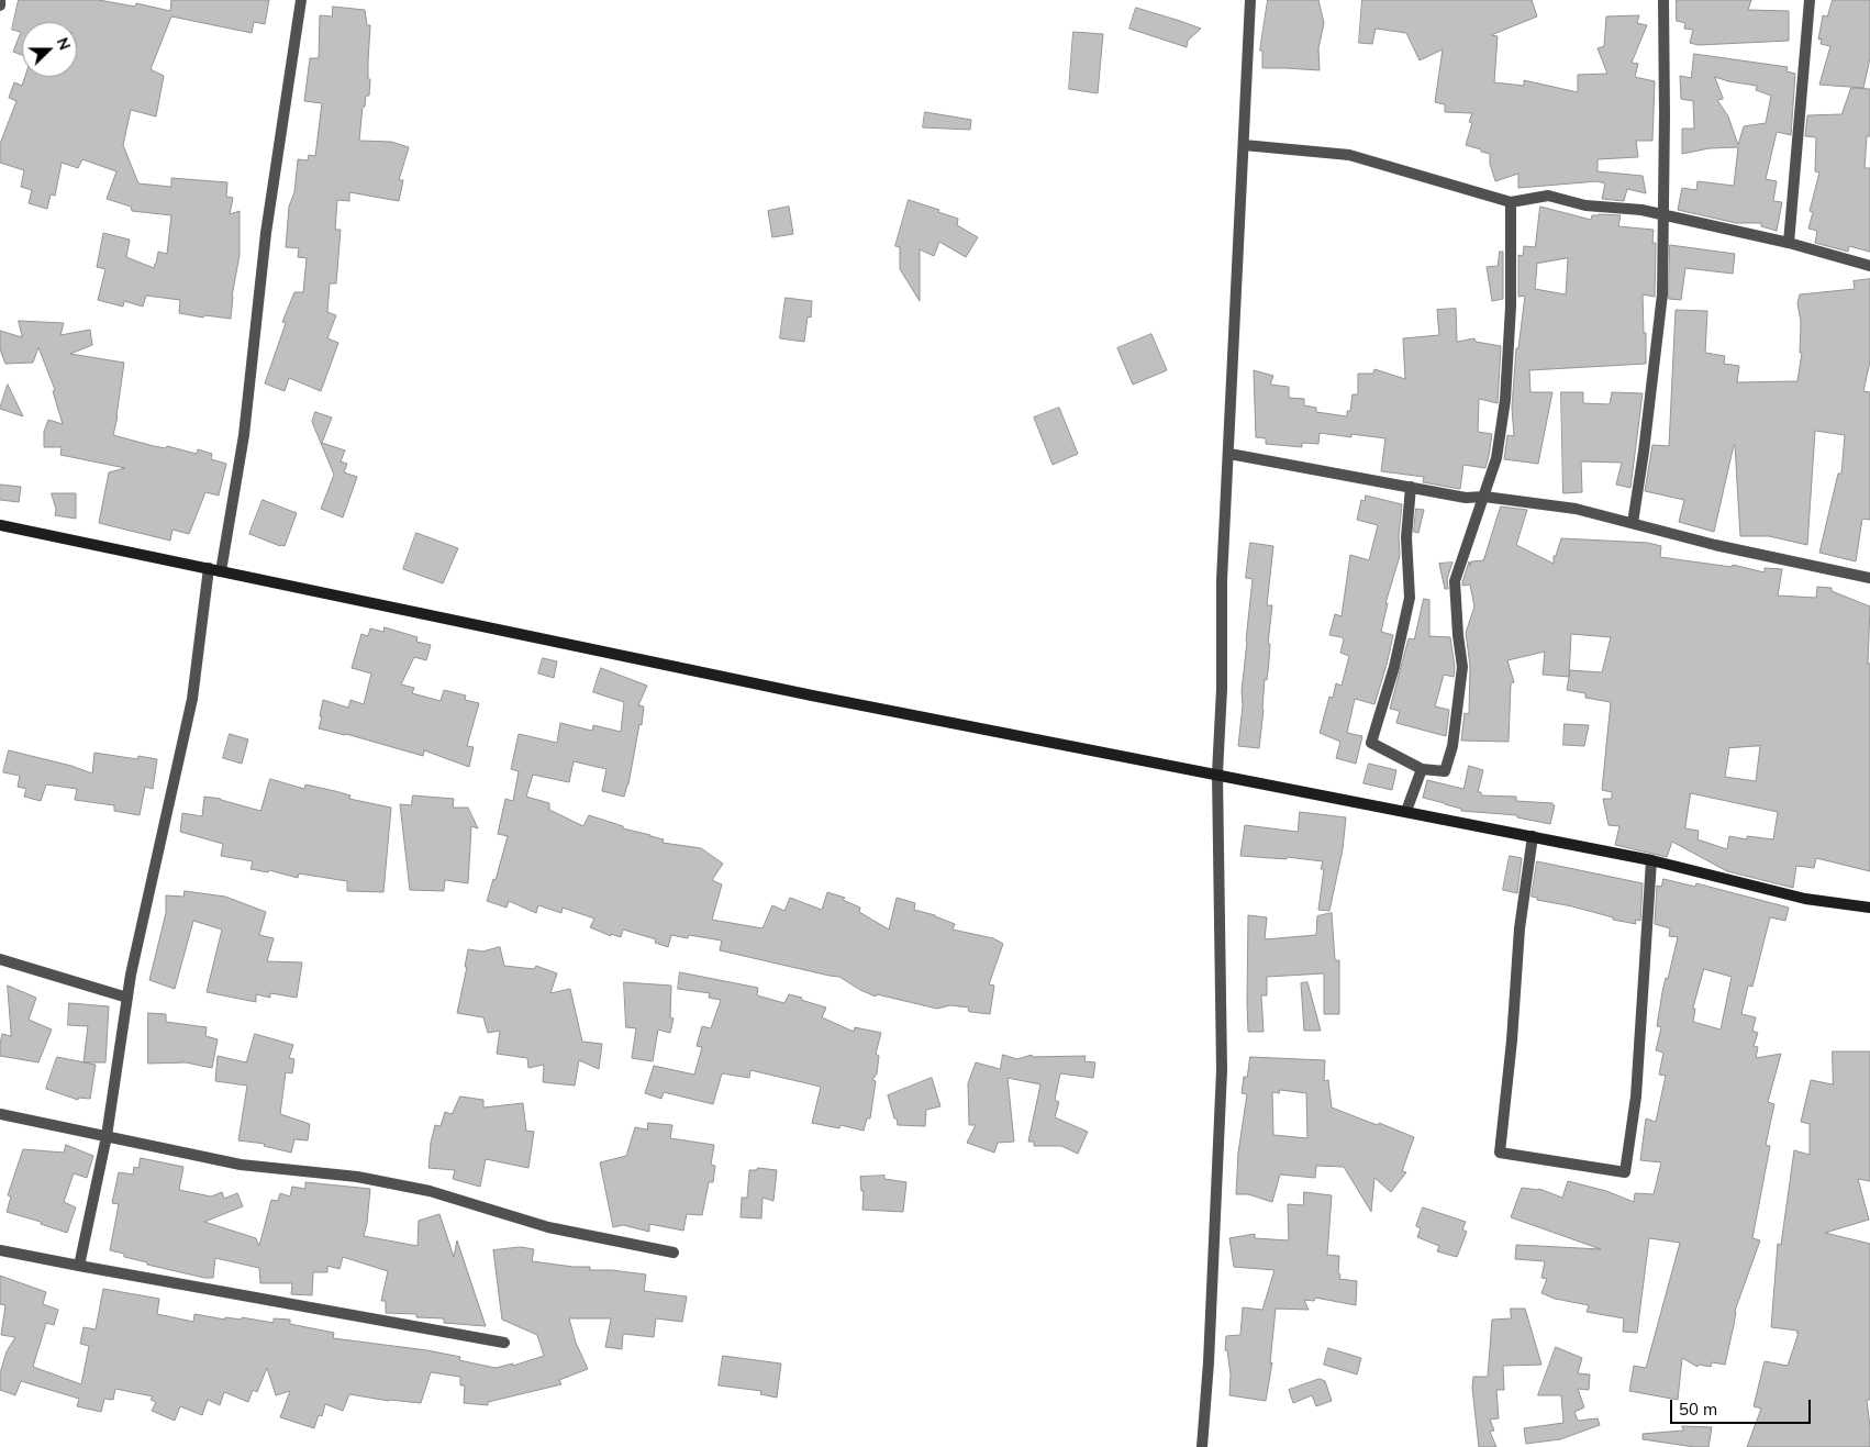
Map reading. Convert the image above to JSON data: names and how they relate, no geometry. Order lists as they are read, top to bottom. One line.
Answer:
{"scale_bar":"50 m","north":"right"}
